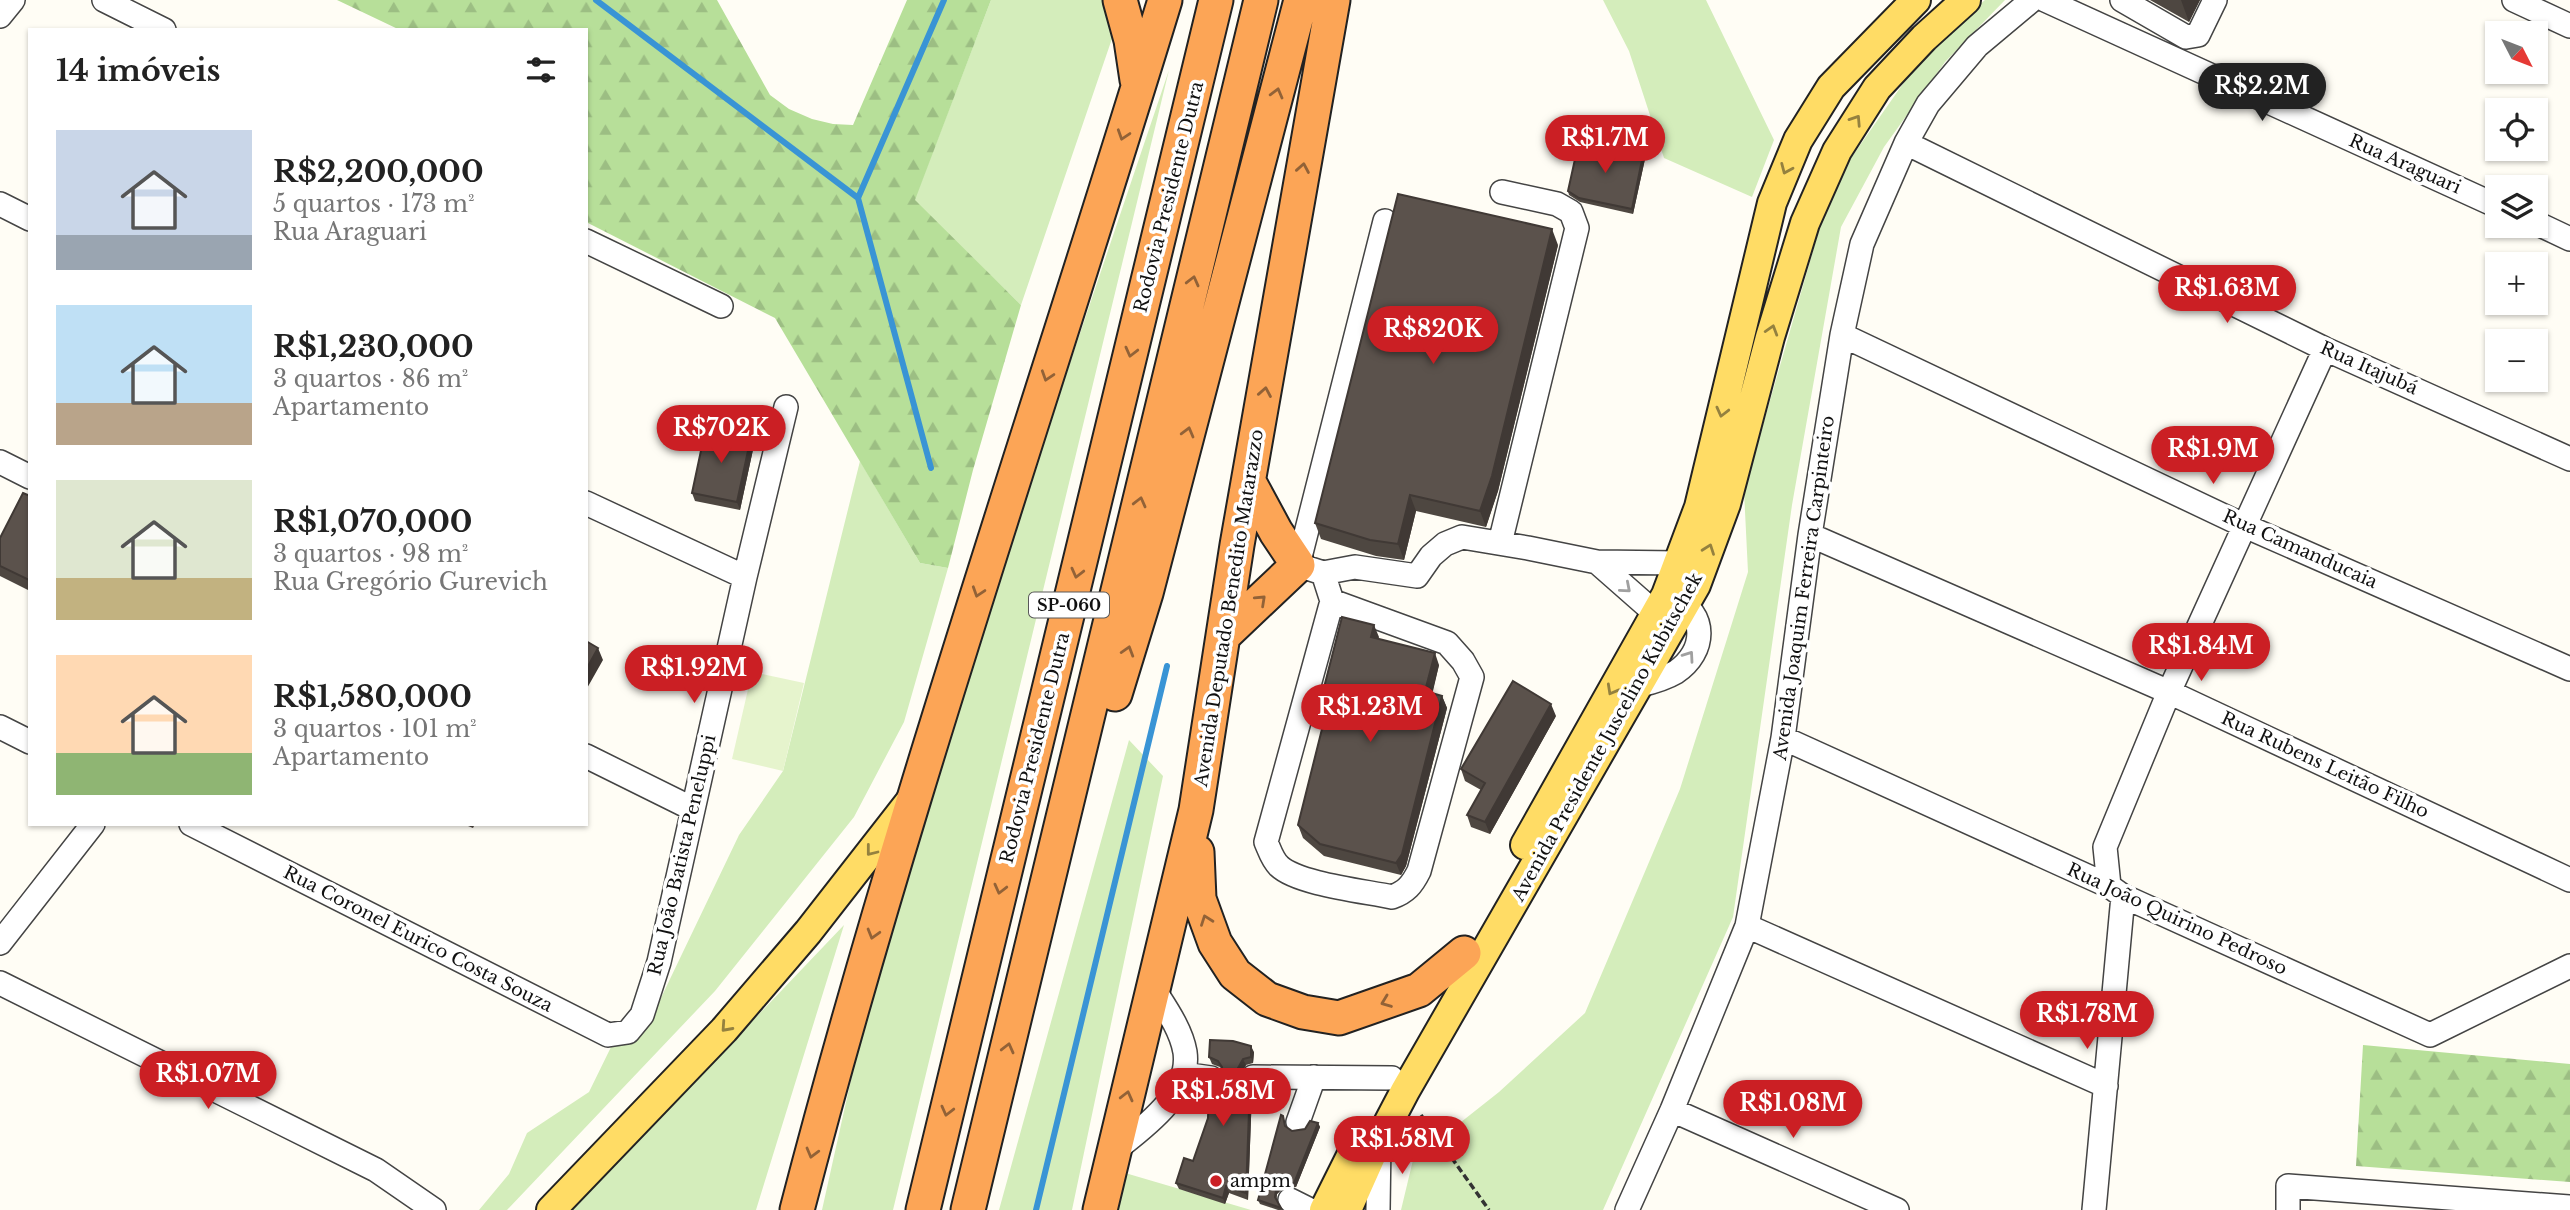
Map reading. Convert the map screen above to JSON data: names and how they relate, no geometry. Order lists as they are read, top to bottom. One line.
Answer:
{"streets":{"highway":["Rodovia Presidente Dutra","SP-060","Avenida Deputado Benedito Matarazzo"],"main road":["Avenida Presidente Juscelino Kubitschek"],"street":["Rua Araguari","Rua Itajubá","Rua Camanducaia","Avenida Joaquim Ferreira Carpinteiro","Rua Rubens Leitão Filho","Rua João Batista Peneluppi","Rua João Quirino Pedroso","Rua Coronel Eurico Costa Souza"]},"crossings":[["Rua Itajubá","Avenida Joaquim Ferreira Carpinteiro"],["Rua Camanducaia","Avenida Joaquim Ferreira Carpinteiro"],["Avenida Joaquim Ferreira Carpinteiro","Rua Rubens Leitão Filho"],["Avenida Joaquim Ferreira Carpinteiro","Rua João Quirino Pedroso"],["Rua João Batista Peneluppi","Rua Coronel Eurico Costa Souza"]],"places":["ampm"],"north":"bottom right","page":{"map_buttons":["+","−"],"heading":"14 imóveis","price":["R$2.2M","R$1.7M","R$1.63M","R$820K","R$702K","R$1.9M","R$1.84M","R$1.92M","R$1.23M","R$1.78M","R$1.07M","R$1.58M","R$1.08M","R$1.58M"],"list":[{"name":"R$2,200,000","note":"5 quartos · 173 m² · Rua Araguari"},{"name":"R$1,230,000","note":"3 quartos · 86 m² · Apartamento"},{"name":"R$1,070,000","note":"3 quartos · 98 m² · Rua Gregório Gurevich"},{"name":"R$1,580,000","note":"3 quartos · 101 m² · Apartamento"}]}}
